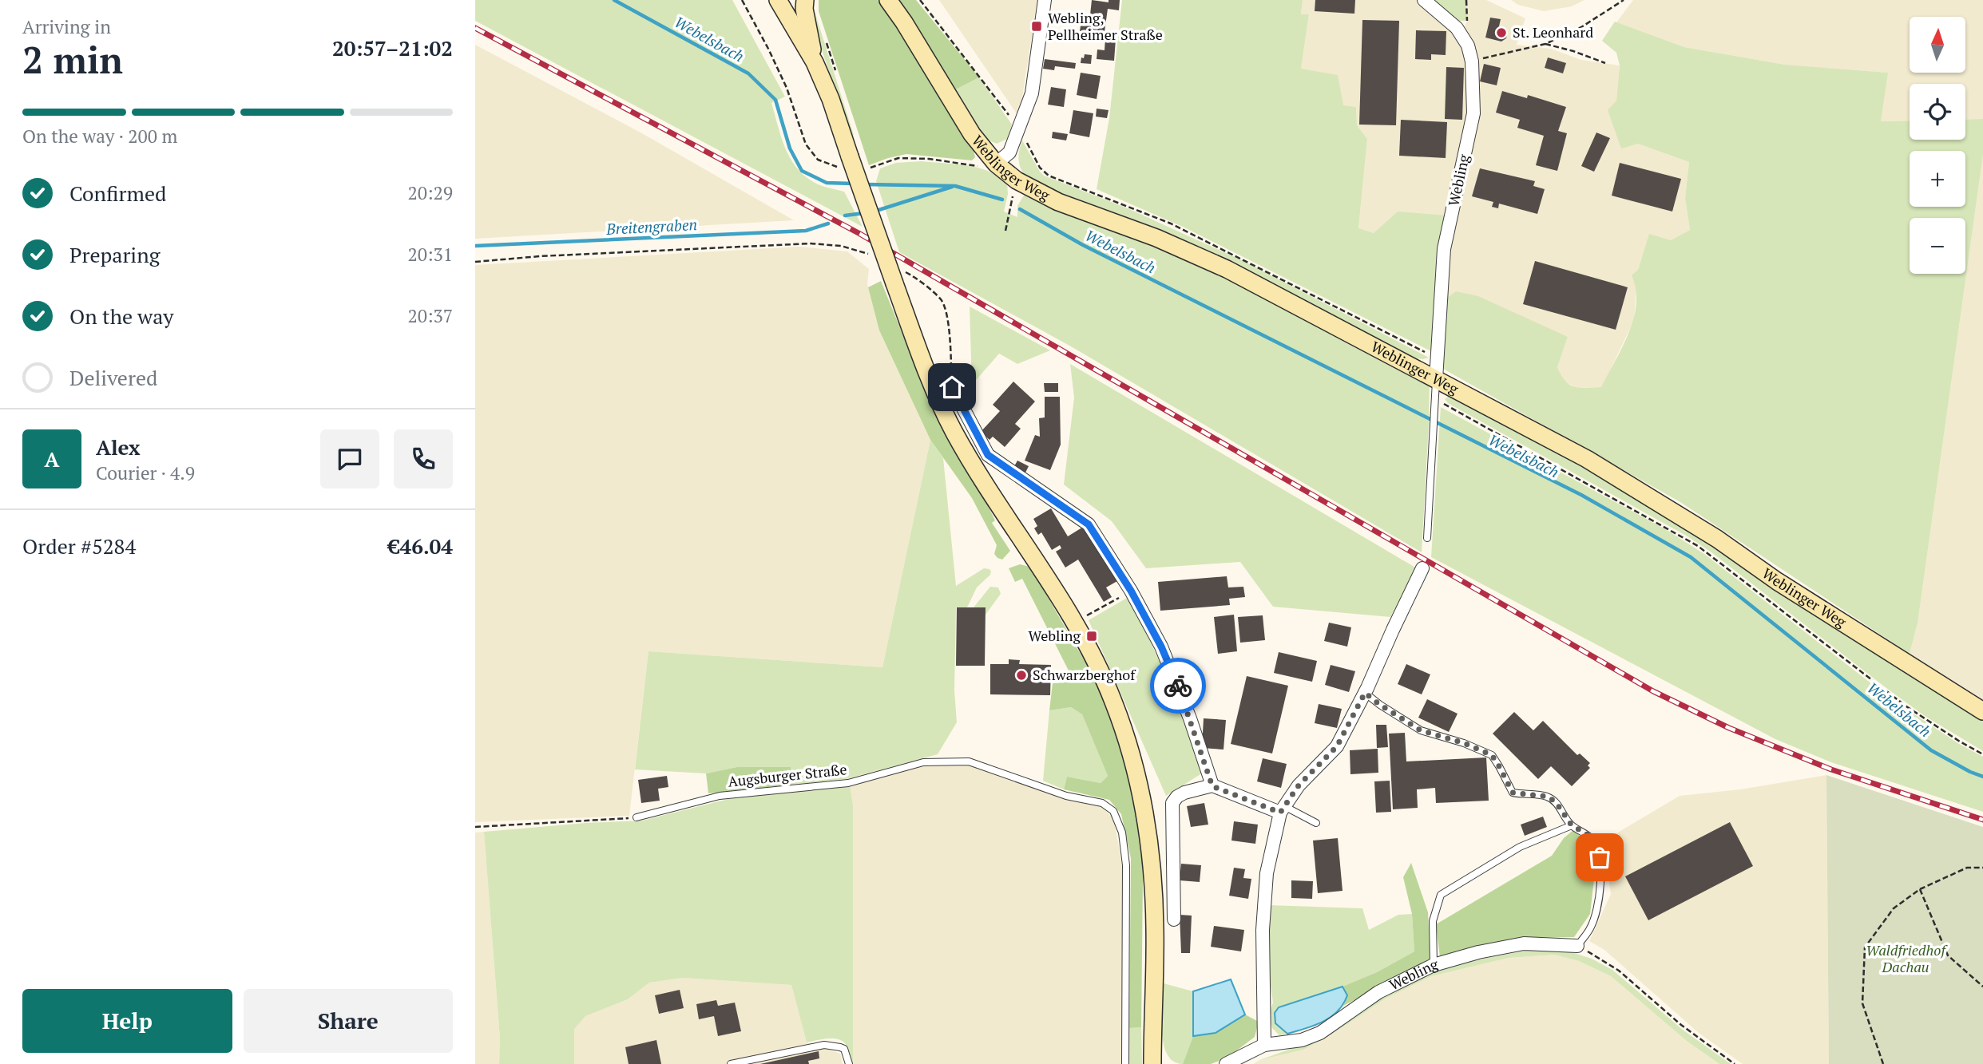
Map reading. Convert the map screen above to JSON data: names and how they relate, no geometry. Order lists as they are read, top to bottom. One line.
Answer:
{"streets":{"street":["Weblinger Weg","Webling"],"lane":["Augsburger Straße"]},"crossings":[["Weblinger Weg","Webling"]],"water":["Webelsbach","Breitengraben"],"parks":["Waldfriedhof Dachau"],"places":{"transit":["Webling, Pellheimer Straße","Webling"],"other":["St. Leonhard","Schwarzberghof"]},"north":"top","page":{"heading":["2 min","Arriving in","20:57–21:02"],"panel":["Alex","Courier · 4.9","Order #5284","€46.04"],"map_buttons":["+","−"],"bar":"On the way · 200 m","list":[["Confirmed","20:29"],["Preparing","20:31"],["On the way","20:37"],"Delivered"],"round":"A","buttons":["Help","Share"]}}
